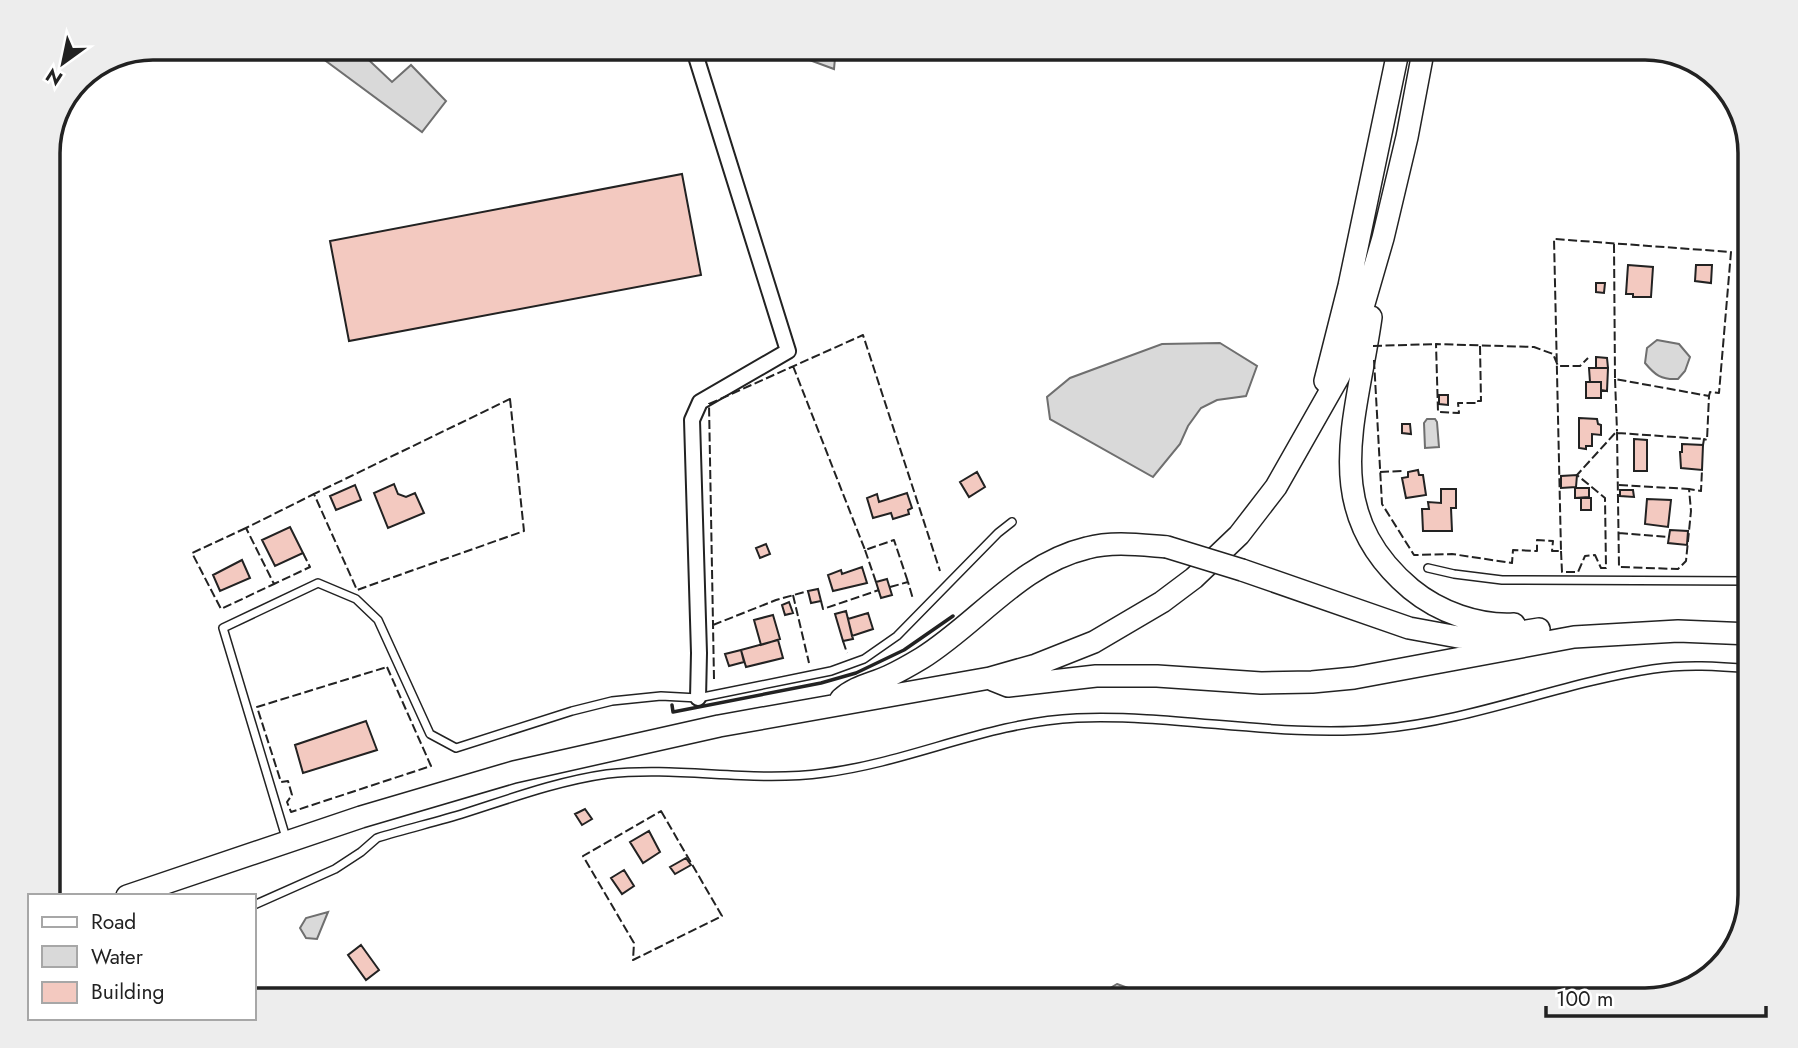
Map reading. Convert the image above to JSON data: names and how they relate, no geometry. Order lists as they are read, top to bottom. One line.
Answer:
{"legend":["Road","Water","Building"],"scale_bar":"100 m","north":"bottom left"}
